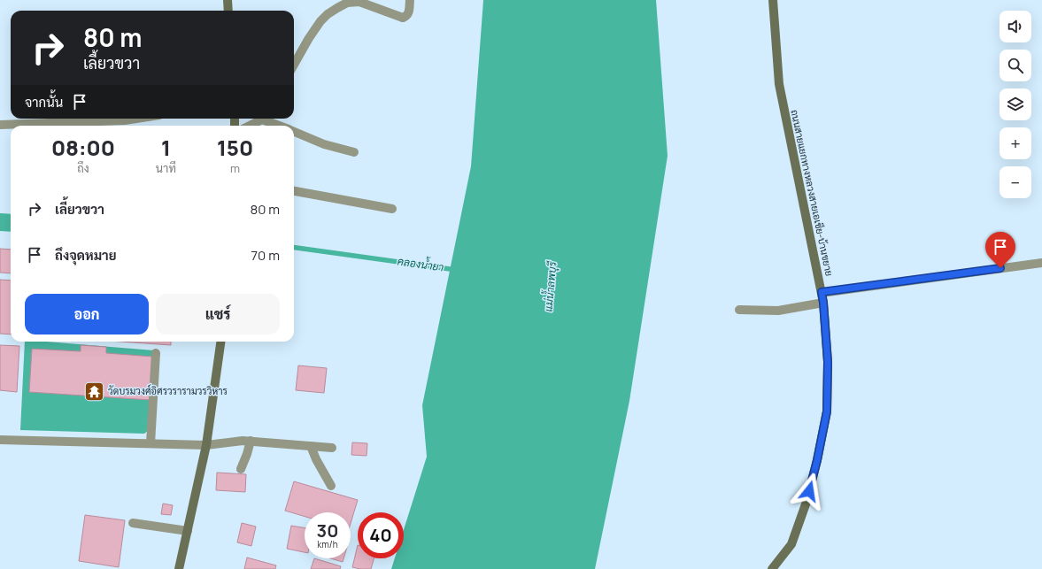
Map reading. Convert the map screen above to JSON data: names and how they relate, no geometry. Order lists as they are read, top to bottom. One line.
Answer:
{"streets":{"street":["ถนนสายแยกทางหลวงสายเอเชีย-บ้านขยาย"]},"water":["คลองน้ำยา","แม่น้ำลพบุรี"],"places":{"temple":["วัดบรมวงศ์อิศรวรารามวรวิหาร"]},"page":{"map_buttons":["+","−"],"turn":["80 m","เลี้ยวขวา"],"then":"จากนั้น","eta":["08:00","ถึง","1","นาที","150","m"],"list":[{"name":"เลี้ยวขวา","value":"80 m"},{"name":"ถึงจุดหมาย","value":"70 m"}],"buttons":["ออก","แชร์"],"speed":"30 km/h","limit":"40"}}
